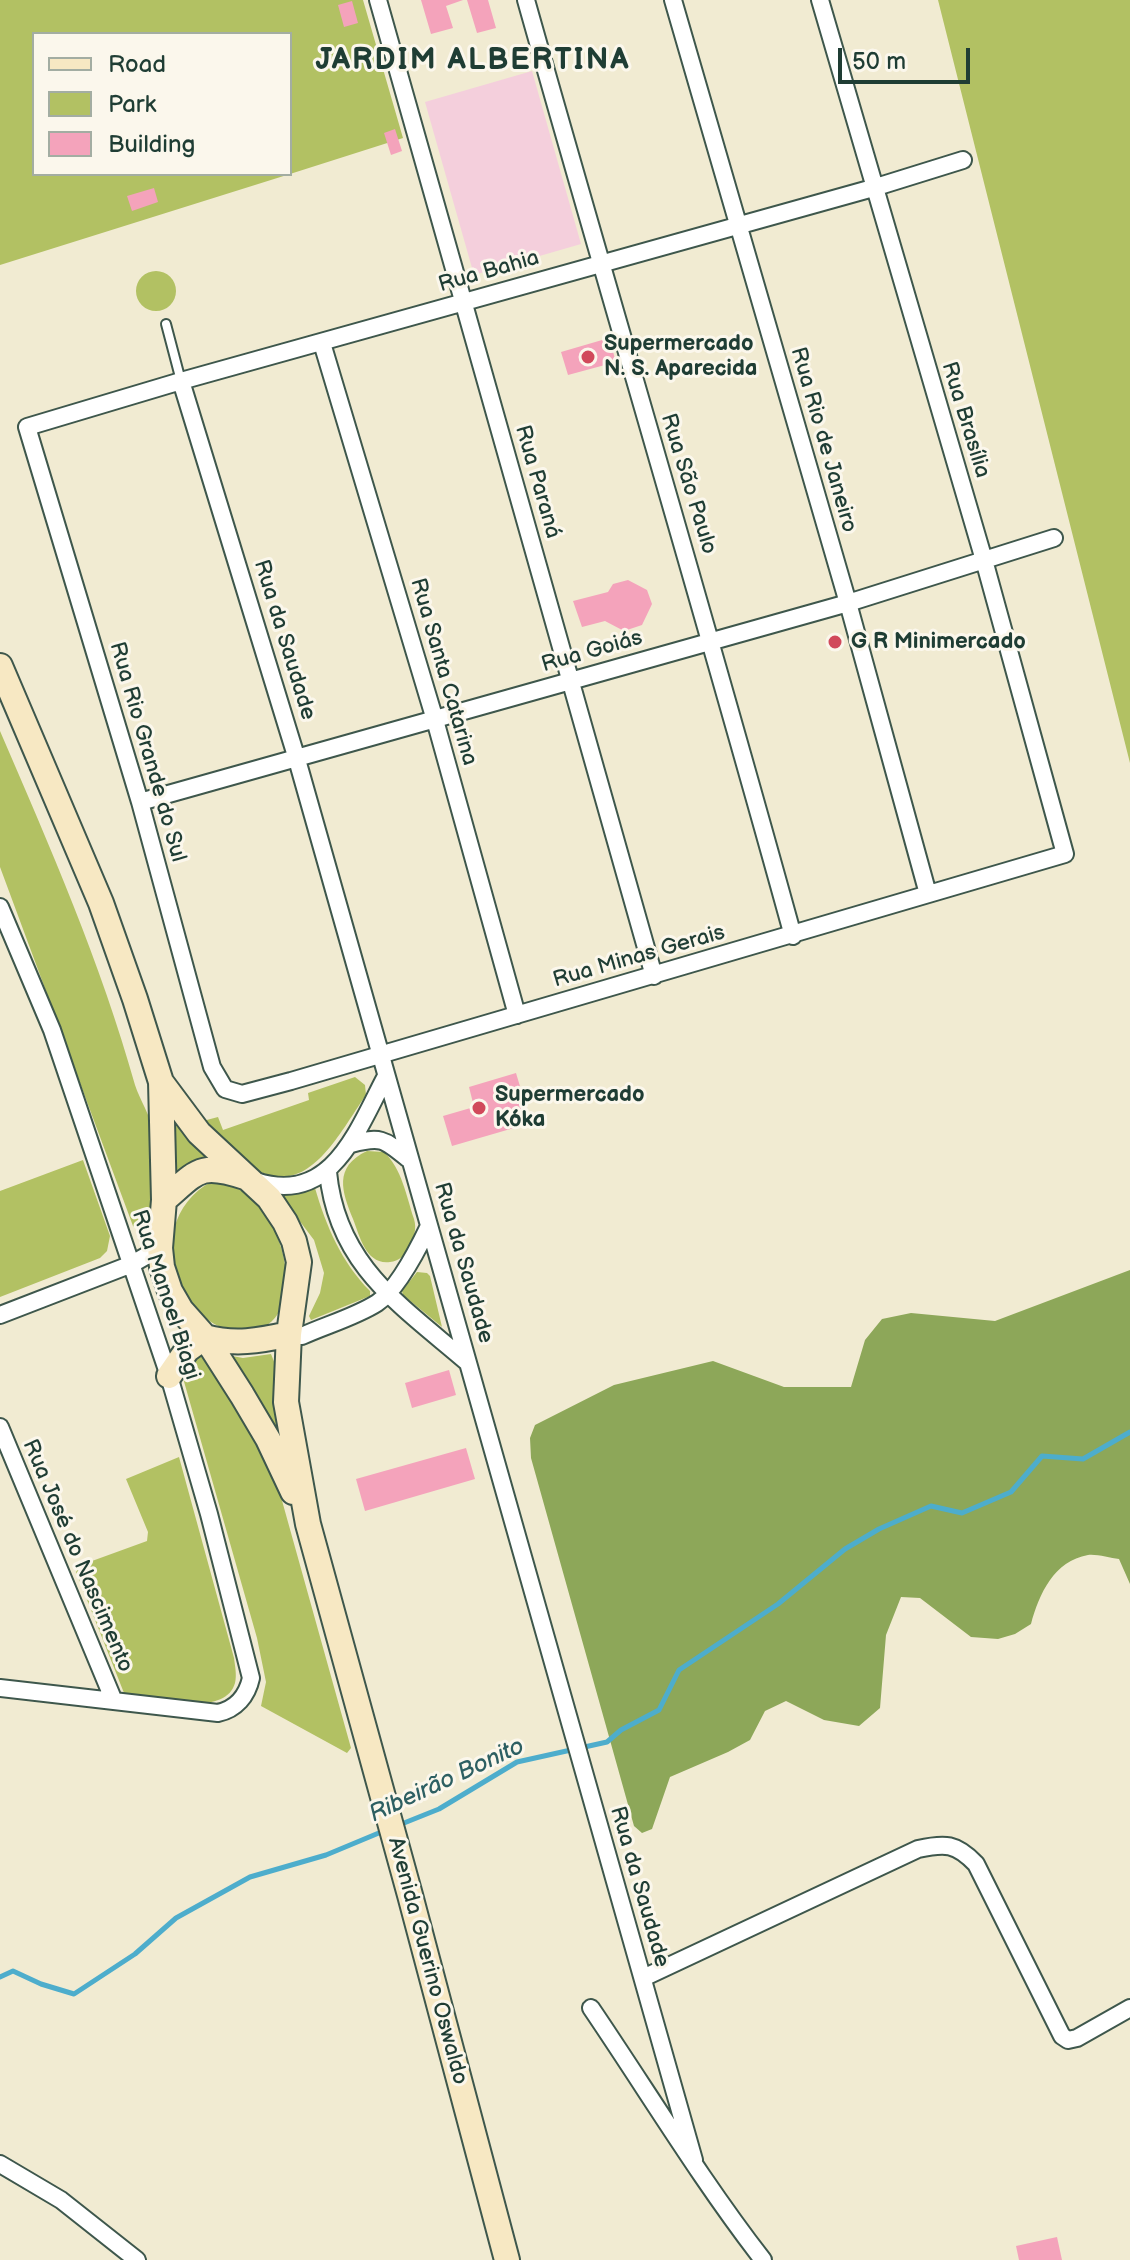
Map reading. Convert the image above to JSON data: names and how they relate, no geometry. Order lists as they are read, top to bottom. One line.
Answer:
{"streets":{"main road":["Avenida Guerino Oswaldo"],"street":["Rua Bahia","Rua Brasília","Rua Rio de Janeiro","Rua Paraná","Rua São Paulo","Rua da Saudade","Rua Goiás","Rua Santa Catarina","Rua Rio Grande do Sul","Rua Minas Gerais","Rua Manoel Biagi","Rua José do Nascimento"]},"crossings":[["Rua Bahia","Rua Brasília"],["Rua Bahia","Rua Rio de Janeiro"],["Rua Bahia","Rua Paraná"],["Rua Bahia","Rua São Paulo"],["Rua Bahia","Rua da Saudade"],["Rua Bahia","Rua Santa Catarina"],["Rua Bahia","Rua Rio Grande do Sul"],["Rua Brasília","Rua Goiás"],["Rua Brasília","Rua Minas Gerais"],["Rua Rio de Janeiro","Rua Goiás"],["Rua Rio de Janeiro","Rua Minas Gerais"],["Rua Paraná","Rua Goiás"],["Rua Paraná","Rua Minas Gerais"],["Rua São Paulo","Rua Goiás"],["Rua São Paulo","Rua Minas Gerais"],["Rua da Saudade","Rua Goiás"],["Rua da Saudade","Rua Minas Gerais"],["Rua Goiás","Rua Santa Catarina"],["Rua Goiás","Rua Rio Grande do Sul"],["Rua Santa Catarina","Rua Minas Gerais"],["Rua Rio Grande do Sul","Rua Minas Gerais"],["Rua Manoel Biagi","Rua José do Nascimento"]],"districts":["JARDIM ALBERTINA"],"water":["Ribeirão Bonito"],"places":["Supermercado N. S. Aparecida","G R Minimercado","Supermercado Kóka"],"legend":["Road","Park","Building"],"scale_bar":"50 m"}
